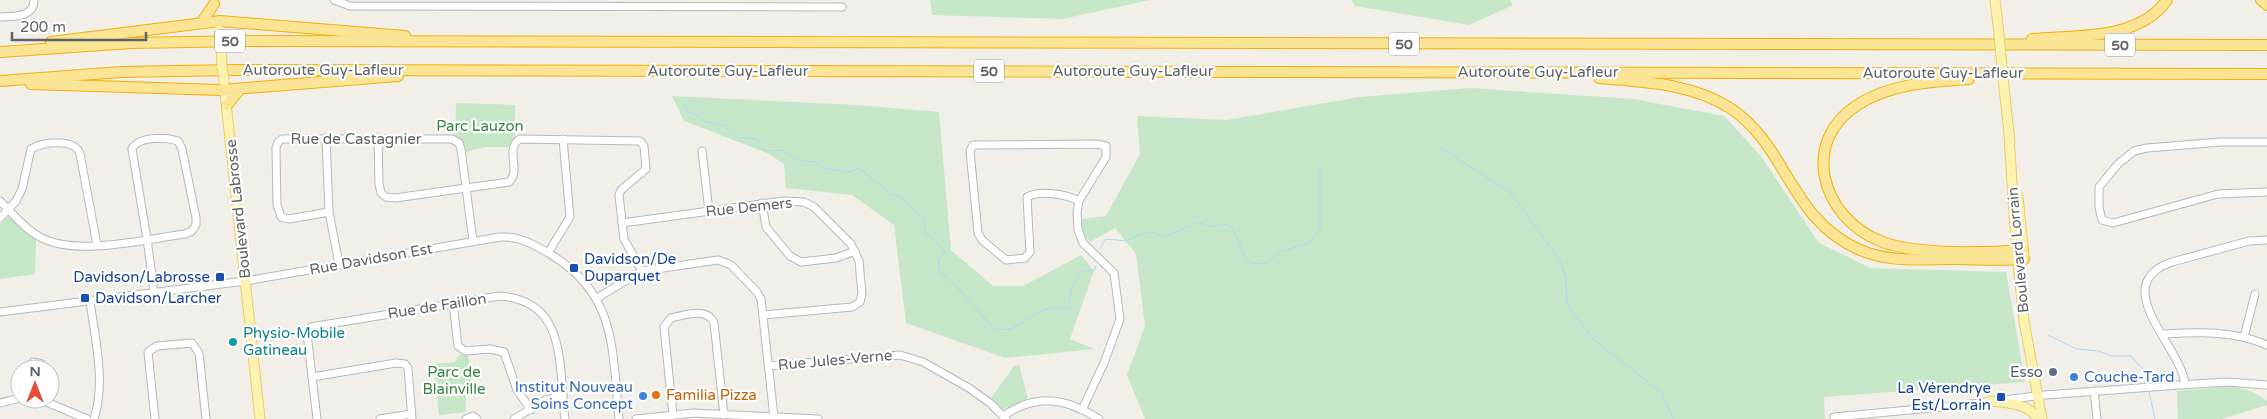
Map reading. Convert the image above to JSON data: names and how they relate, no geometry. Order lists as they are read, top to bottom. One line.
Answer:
{"streets":{"highway":["50","Autoroute Guy-Lafleur"],"main road":["Boulevard Labrosse","Boulevard Lorrain"],"street":["Rue de Castagnier","Rue Demers","Rue Davidson Est","Rue de Faillon","Rue Jules-Verne"]},"crossings":[["Rue de Castagnier","Rue Davidson Est"],["Boulevard Labrosse","Rue Davidson Est"]],"parks":["Parc Lauzon","Parc de Blainville"],"places":{"transit":["Davidson/De Duparquet","Davidson/Labrosse","Davidson/Larcher","La Vérendrye Est/Lorrain"],"other":["Physio-Mobile Gatineau","Esso","Couche-Tard","Familia Pizza","Institut Nouveau Soins Concept"]},"scale_bar":"200 m","north":"top"}
